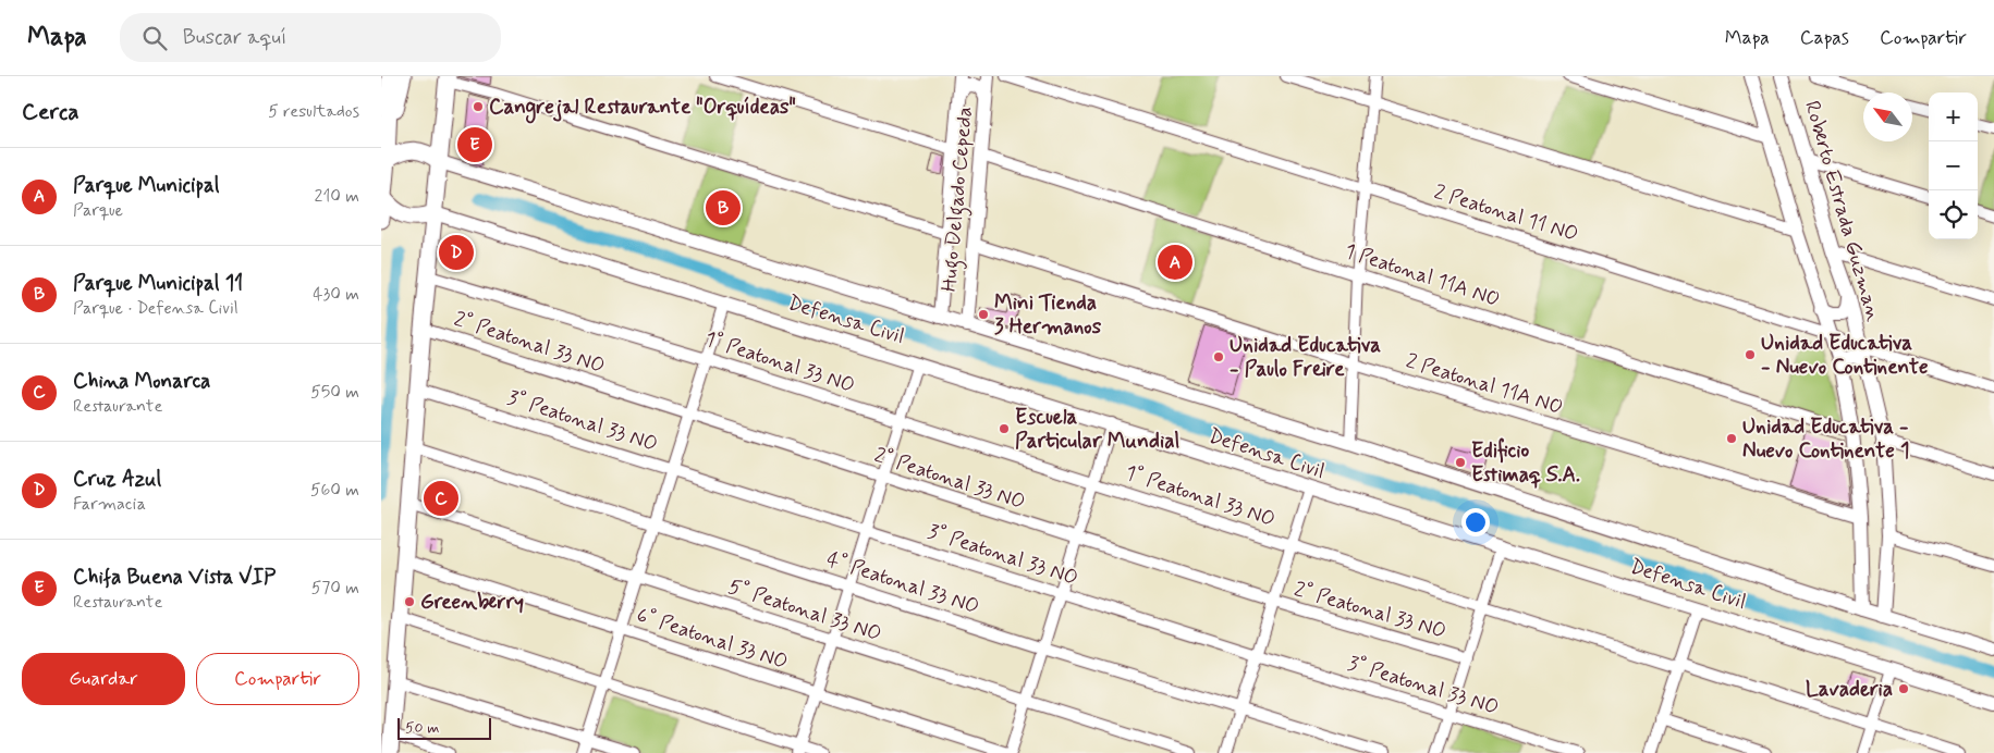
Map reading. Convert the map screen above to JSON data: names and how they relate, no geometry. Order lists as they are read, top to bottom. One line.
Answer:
{"streets":{"street":["Hugo Delgado Cepeda","Roberto Estrada Guzman","2 Peatonal 11 NO","1 Peatonal 11A NO","Defensa Civil","2° Peatonal 33 NO","1° Peatonal 33 NO","2 Peatonal 11A NO","3° Peatonal 33 NO","4° Peatonal 33 NO","5° Peatonal 33 NO","6° Peatonal 33 NO"]},"crossings":[["Hugo Delgado Cepeda","1 Peatonal 11A NO"],["Hugo Delgado Cepeda","Defensa Civil"],["Hugo Delgado Cepeda","2 Peatonal 11A NO"],["Roberto Estrada Guzman","2 Peatonal 11 NO"],["Roberto Estrada Guzman","Defensa Civil"]],"places":["Cangrejal Restaurante \"Orquídeas\"","Mini Tienda 3 Hermanos","Unidad Educativa - Nuevo Continente","Unidad Educativa - Paulo Freire","Escuela Particular Mundial","Unidad Educativa - Nuevo Continente 1","Edificio Estimaq S.A.","Greenberry","Lavaderia"],"scale_bar":"50 m","north":"top left","page":{"header":"Mapa","search":"Buscar aquí","nav":["Mapa","Capas","Compartir"],"heading":["Cerca","5 resultados"],"map_buttons":["+","−"],"pins":["E","B","D","A","C"],"list":[{"mark":"A","name":"Parque Municipal","note":"Parque","value":"210 m"},{"mark":"B","name":"Parque Municipal 11","note":"Parque · Defensa Civil","value":"430 m"},{"mark":"C","name":"China Monarca","note":"Restaurante","value":"550 m"},{"mark":"D","name":"Cruz Azul","note":"Farmacia","value":"560 m"},{"mark":"E","name":"Chifa Buena Vista VIP","note":"Restaurante","value":"570 m"}],"buttons":["Guardar","Compartir"],"scale":"50 m"}}
